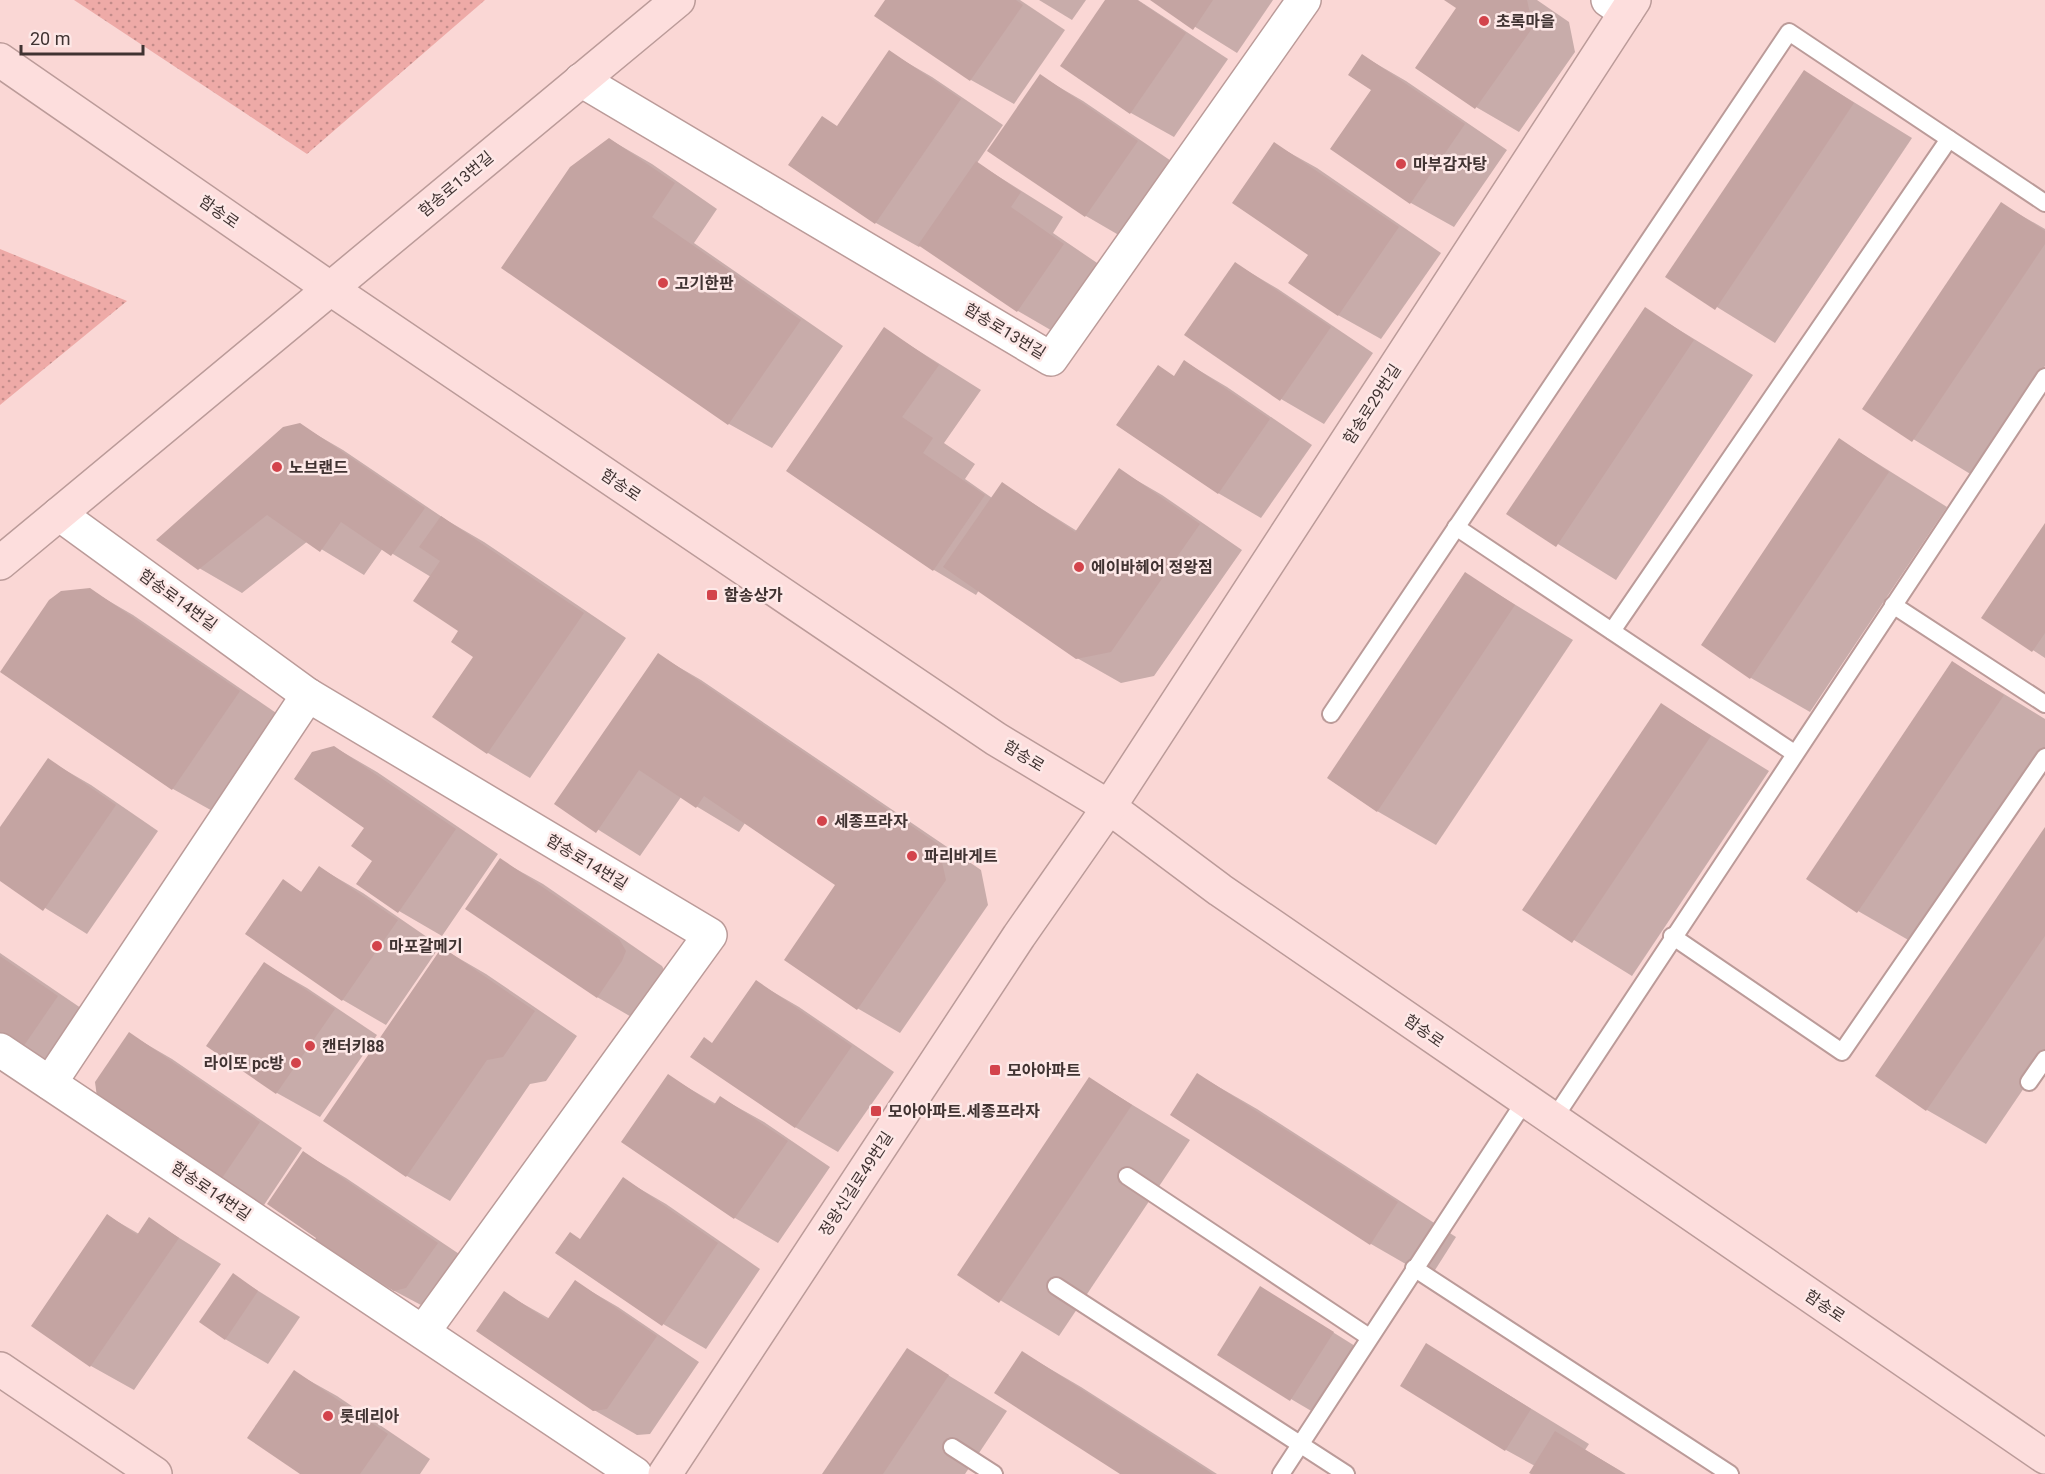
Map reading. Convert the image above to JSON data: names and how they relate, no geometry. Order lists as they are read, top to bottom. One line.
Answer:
{"streets":{"street":["함송로13번길","함송로","함송로29번길","함송로14번길","정왕신길로49번길"]},"crossings":[["함송로13번길","함송로"],["함송로","함송로29번길"],["함송로","정왕신길로49번길"],["함송로29번길","정왕신길로49번길"]],"places":{"other":["초록마을","마부감자탕","고기한판","노브랜드","에이바헤어 정왕점","세종프라자","파리바게트","마포갈메기","캔터키88","라이또 pc방","롯데리아"],"transit":["함송상가","모아아파트","모아아파트.세종프라자"]},"scale_bar":"20 m"}
